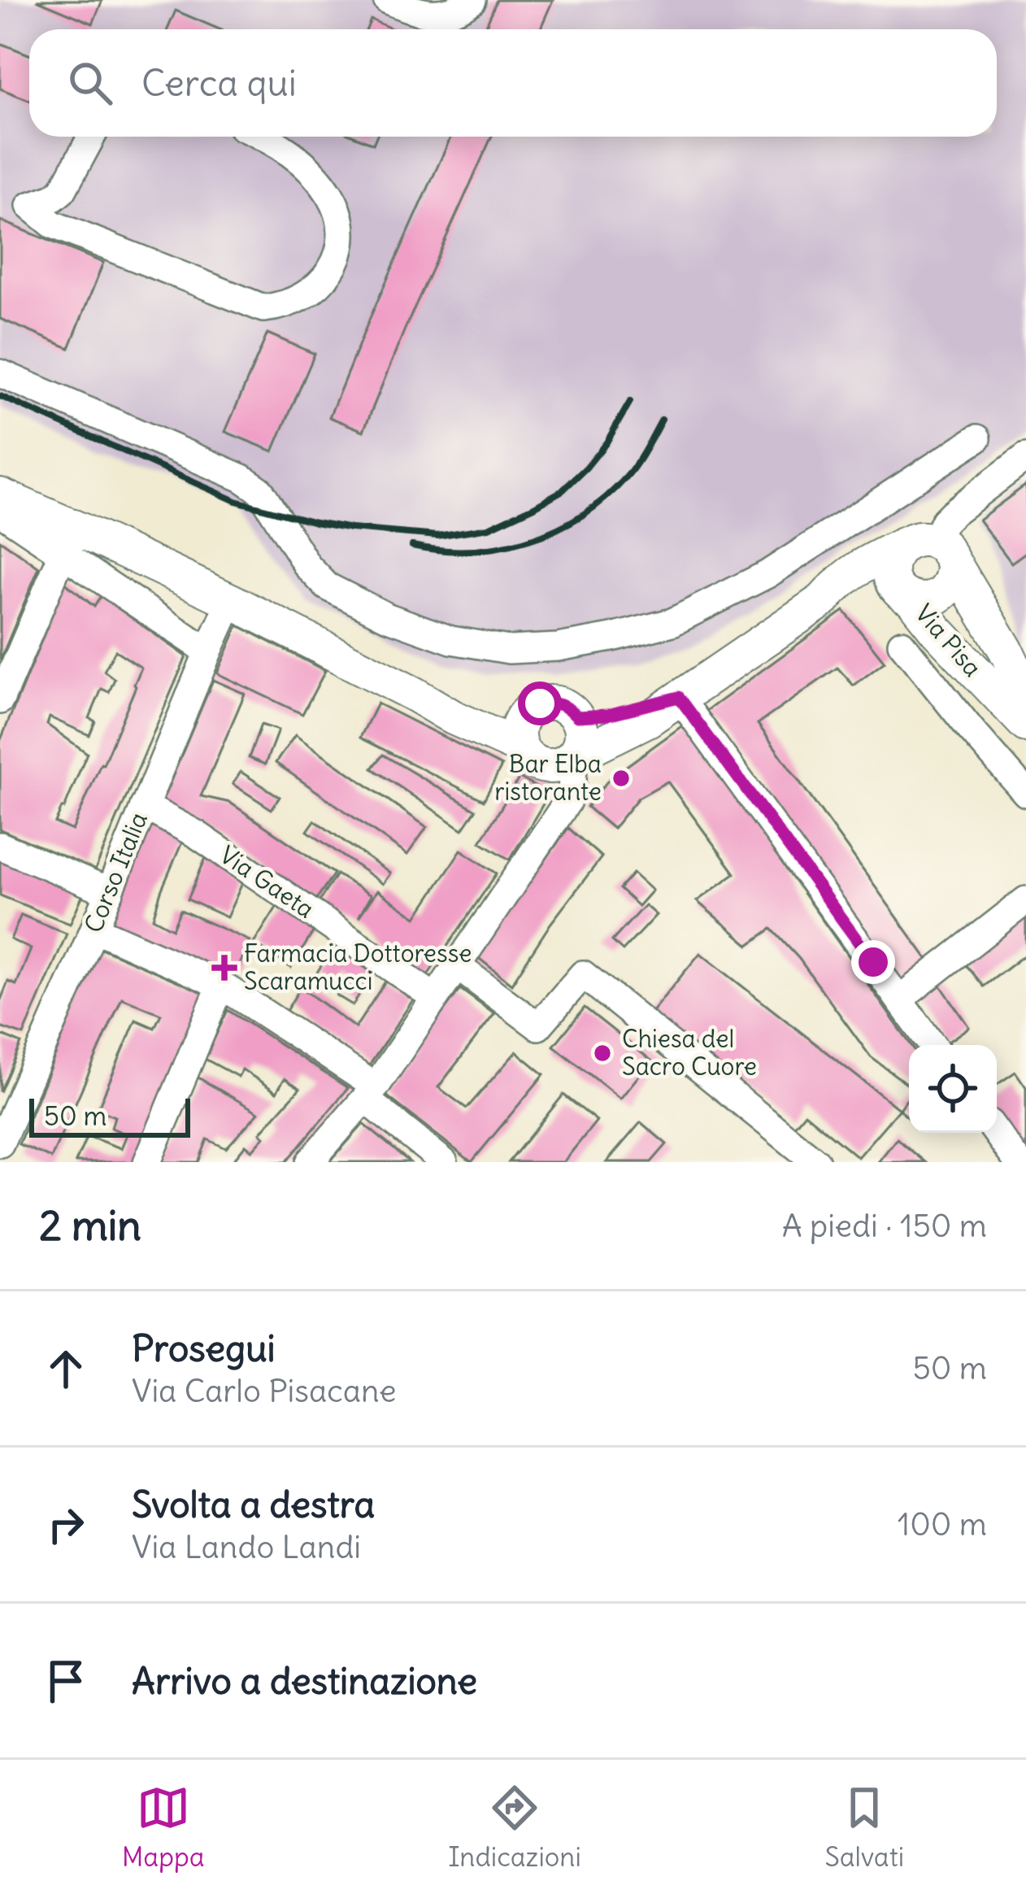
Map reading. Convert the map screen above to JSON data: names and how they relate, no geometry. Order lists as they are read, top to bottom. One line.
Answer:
{"streets":{"main road":["Via Pisa"],"street":["Corso Italia","Via Gaeta"]},"crossings":[["Corso Italia","Via Gaeta"]],"places":{"other":["Bar Elba ristorante","Chiesa del Sacro Cuore"],"health":["Farmacia Dottoresse Scaramucci"]},"scale_bar":"50 m","page":{"search":"Cerca qui","scale":"50 m","heading":["2 min","A piedi · 150 m"],"list":[["Prosegui","Via Carlo Pisacane","50 m"],["Svolta a destra","Via Lando Landi","100 m"],"Arrivo a destinazione"],"nav":["Mappa","Indicazioni","Salvati"]}}
